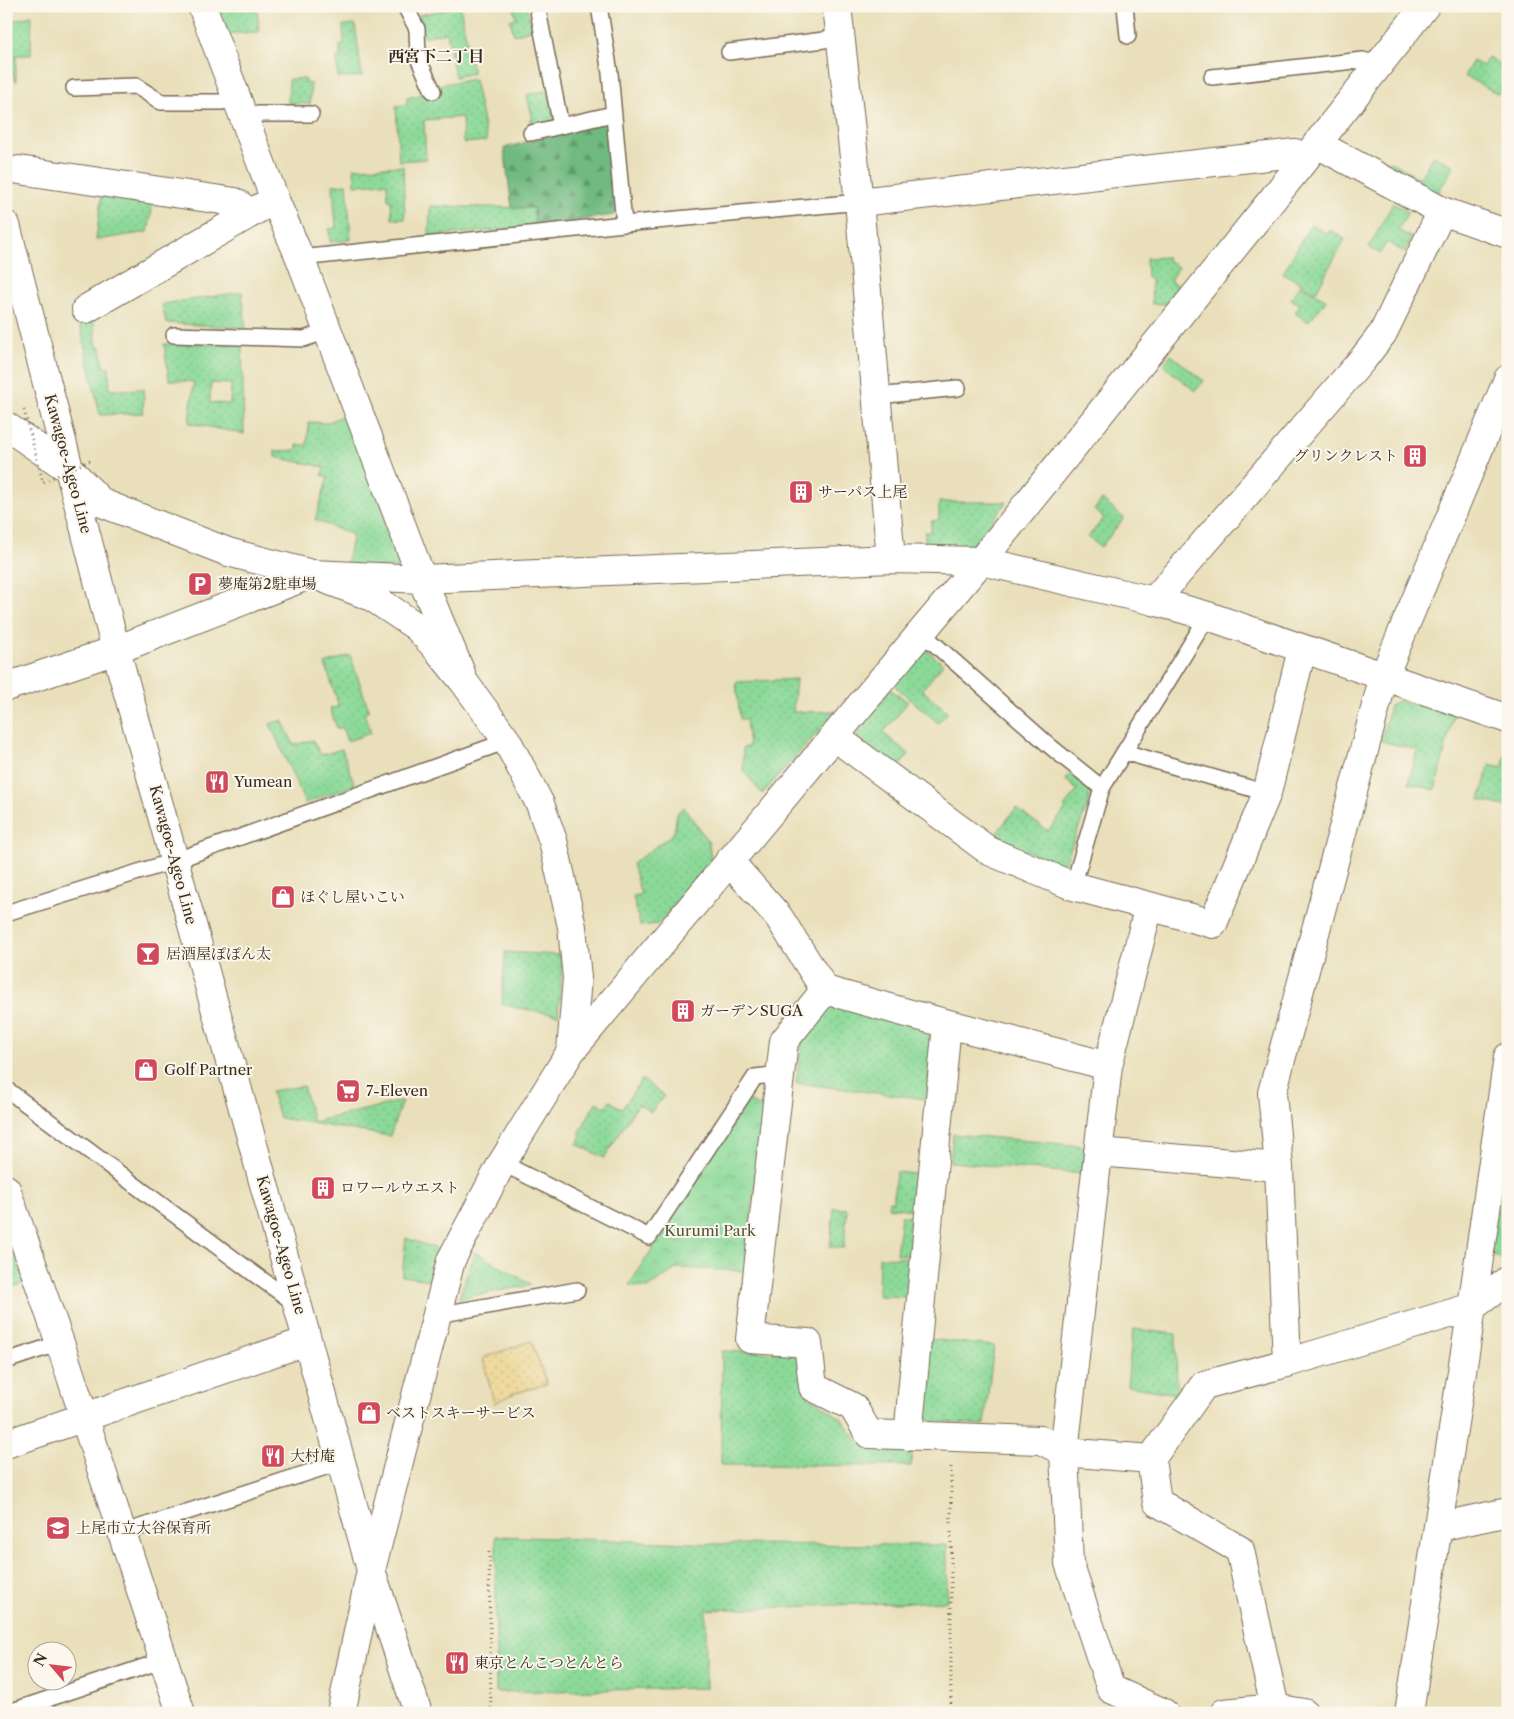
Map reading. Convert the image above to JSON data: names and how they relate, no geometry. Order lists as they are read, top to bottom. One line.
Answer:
{"streets":{"street":["Kawagoe-Ageo Line"]},"districts":["西宮下二丁目"],"parks":["Kurumi Park"],"places":{"building":["グリンクレスト","サーパス上尾","ガーデンSUGA","ロワールウエスト"],"parking":["夢庵第2駐車場"],"restaurant":["Yumean","大村庵","東京とんこつとんとら"],"shop":["ほぐし屋いこい","Golf Partner","ベストスキーサービス"],"bar":["居酒屋ぽぽん太"],"supermarket":["7-Eleven"],"school or university":["上尾市立大谷保育所"]},"north":"top left"}
